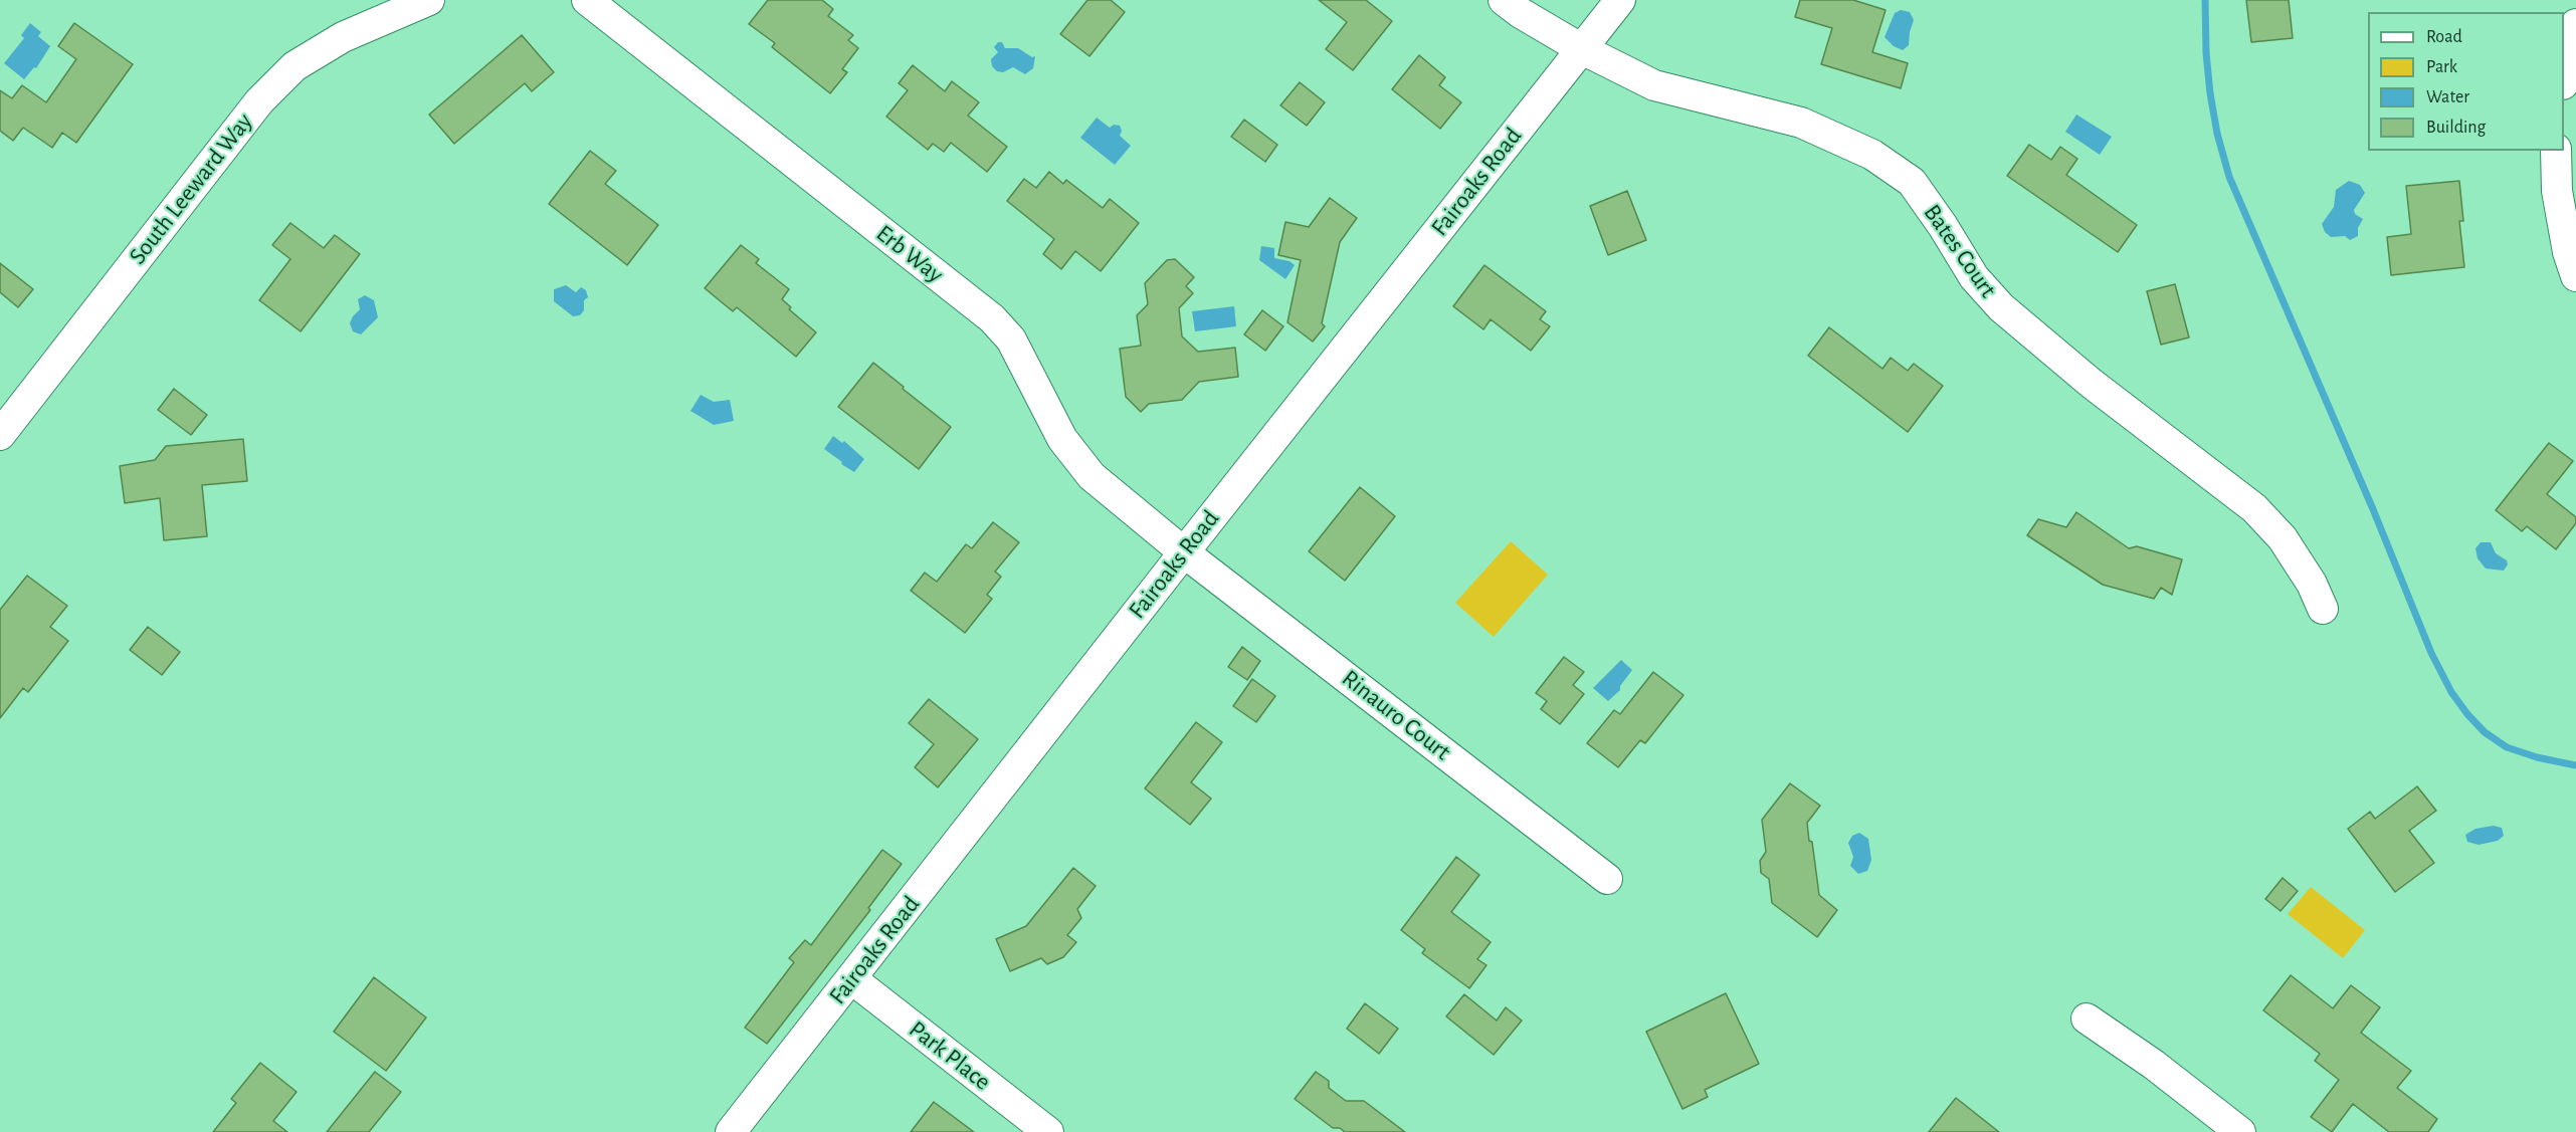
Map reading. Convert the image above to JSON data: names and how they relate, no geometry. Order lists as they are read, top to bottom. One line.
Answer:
{"streets":{"street":["Fairoaks Road","South Leeward Way","Bates Court","Erb Way","Rinauro Court","Park Place"]},"crossings":[["Fairoaks Road","Bates Court"],["Fairoaks Road","Erb Way"],["Fairoaks Road","Rinauro Court"],["Fairoaks Road","Park Place"],["Erb Way","Rinauro Court"]],"legend":["Road","Park","Water","Building"]}
